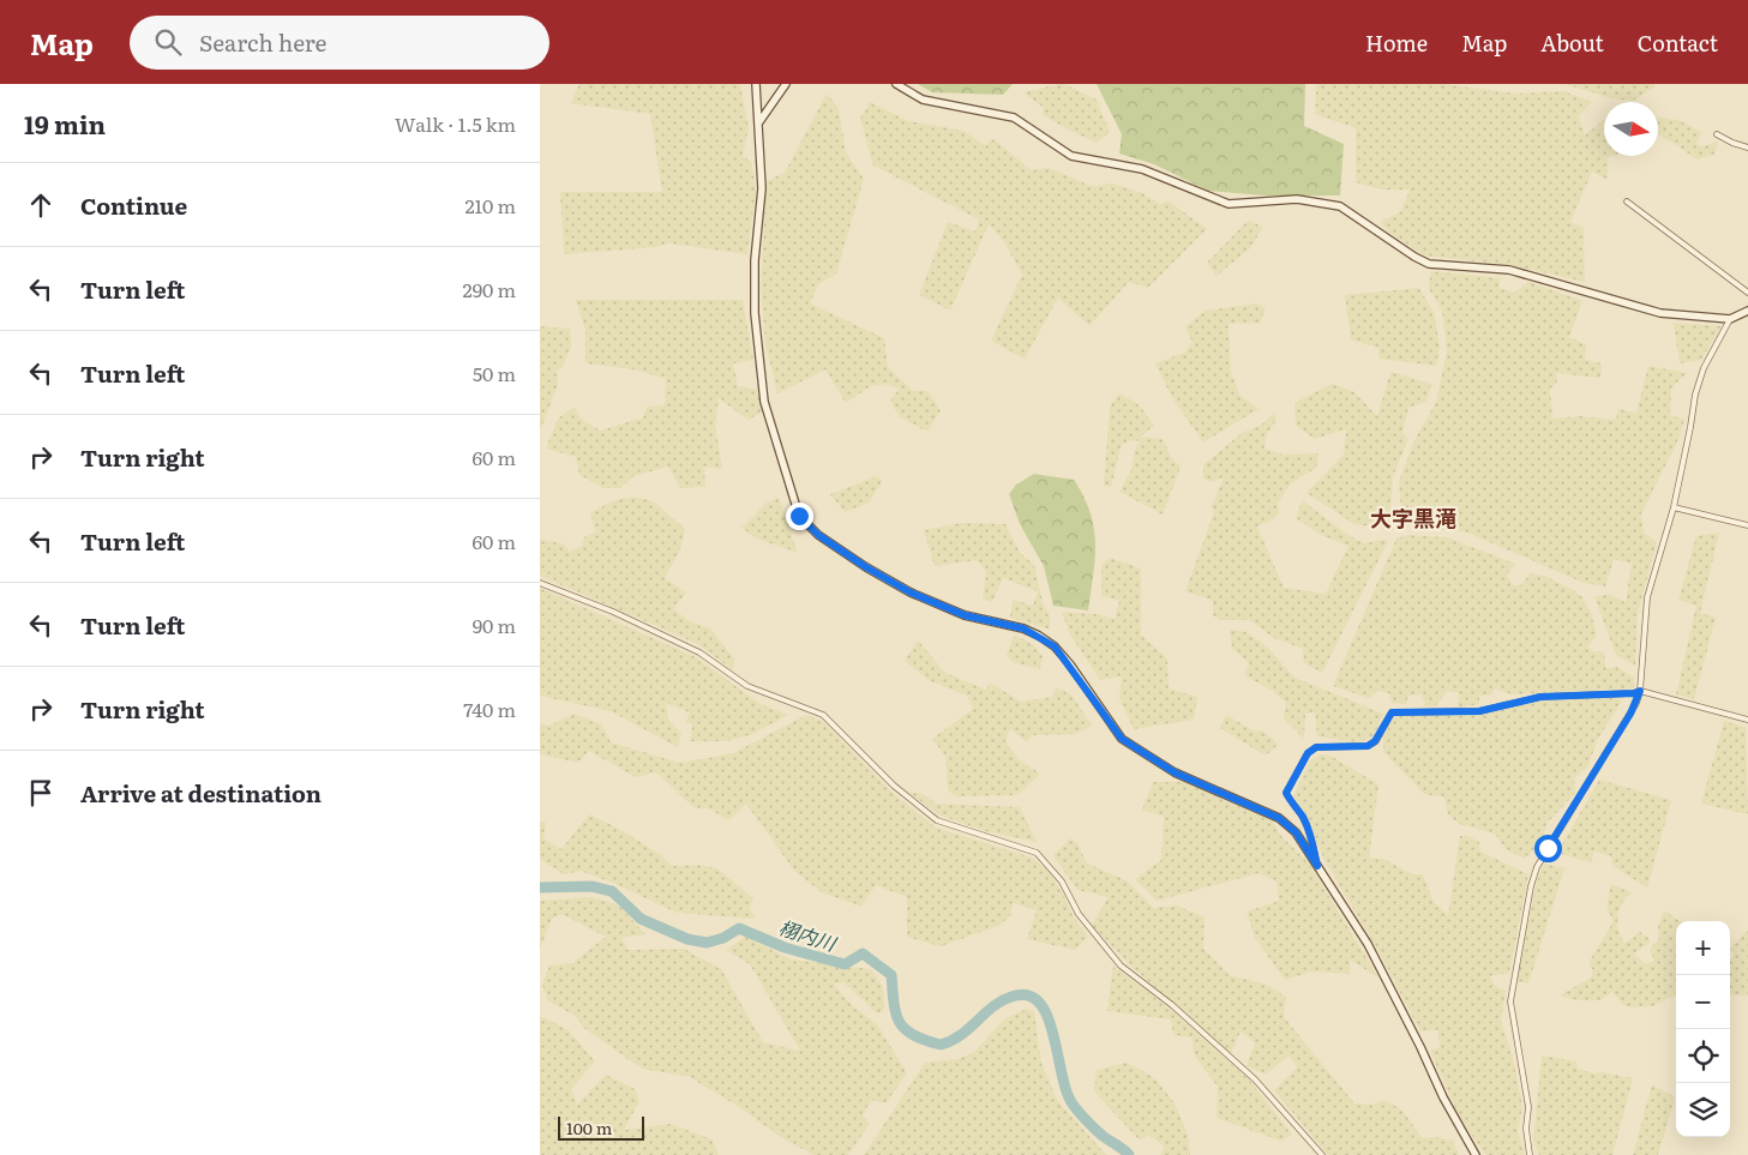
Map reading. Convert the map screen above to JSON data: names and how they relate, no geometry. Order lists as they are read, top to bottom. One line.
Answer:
{"districts":["大字黒滝"],"water":["栩内川"],"scale_bar":"100 m","north":"right","page":{"header":"Map","search":"Search here","nav":["Home","Map","About","Contact"],"heading":["19 min","Walk · 1.5 km"],"list":[["Continue","210 m"],["Turn left","290 m"],["Turn left","50 m"],["Turn right","60 m"],["Turn left","60 m"],["Turn left","90 m"],["Turn right","740 m"],"Arrive at destination"],"map_buttons":["+","−"],"scale":"100 m"}}
